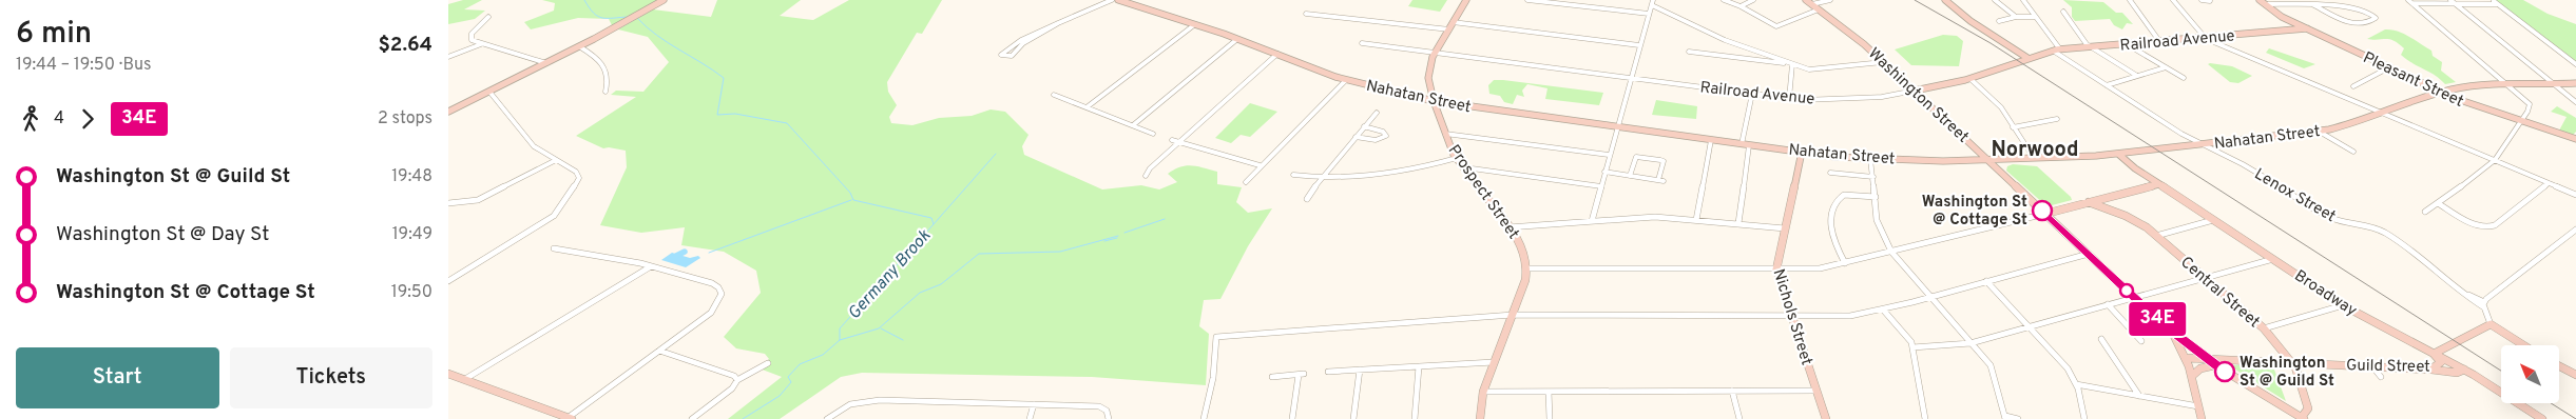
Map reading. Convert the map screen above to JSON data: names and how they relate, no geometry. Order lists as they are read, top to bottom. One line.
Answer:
{"streets":{"main road":["Nahatan Street"],"street":["Railroad Avenue","Pleasant Street","Washington Street","Prospect Street","Lenox Street","Central Street","Broadway","Nichols Street","Guild Street"]},"crossings":[["Railroad Avenue","Pleasant Street"],["Railroad Avenue","Washington Street"],["Railroad Avenue","Prospect Street"],["Railroad Avenue","Lenox Street"],["Pleasant Street","Nahatan Street"],["Washington Street","Nahatan Street"],["Washington Street","Central Street"],["Washington Street","Guild Street"],["Nahatan Street","Prospect Street"],["Nahatan Street","Lenox Street"],["Nahatan Street","Broadway"],["Nahatan Street","Nichols Street"],["Central Street","Guild Street"],["Broadway","Guild Street"]],"districts":["Norwood"],"water":["Germany Brook"],"places":["Washington St @ Cottage St","Washington St @ Guild St"],"lines":["bus line 34E"],"north":"top left","page":{"heading":["6 min","19:44 – 19:50 · Bus","$2.64"],"on_map":"34E","legs":["4","34E","2 stops"],"list":[{"name":"Washington St @ Guild St","value":"19:48"},{"name":"Washington St @ Day St","value":"19:49"},{"name":"Washington St @ Cottage St","value":"19:50"}],"buttons":["Start","Tickets"]}}
